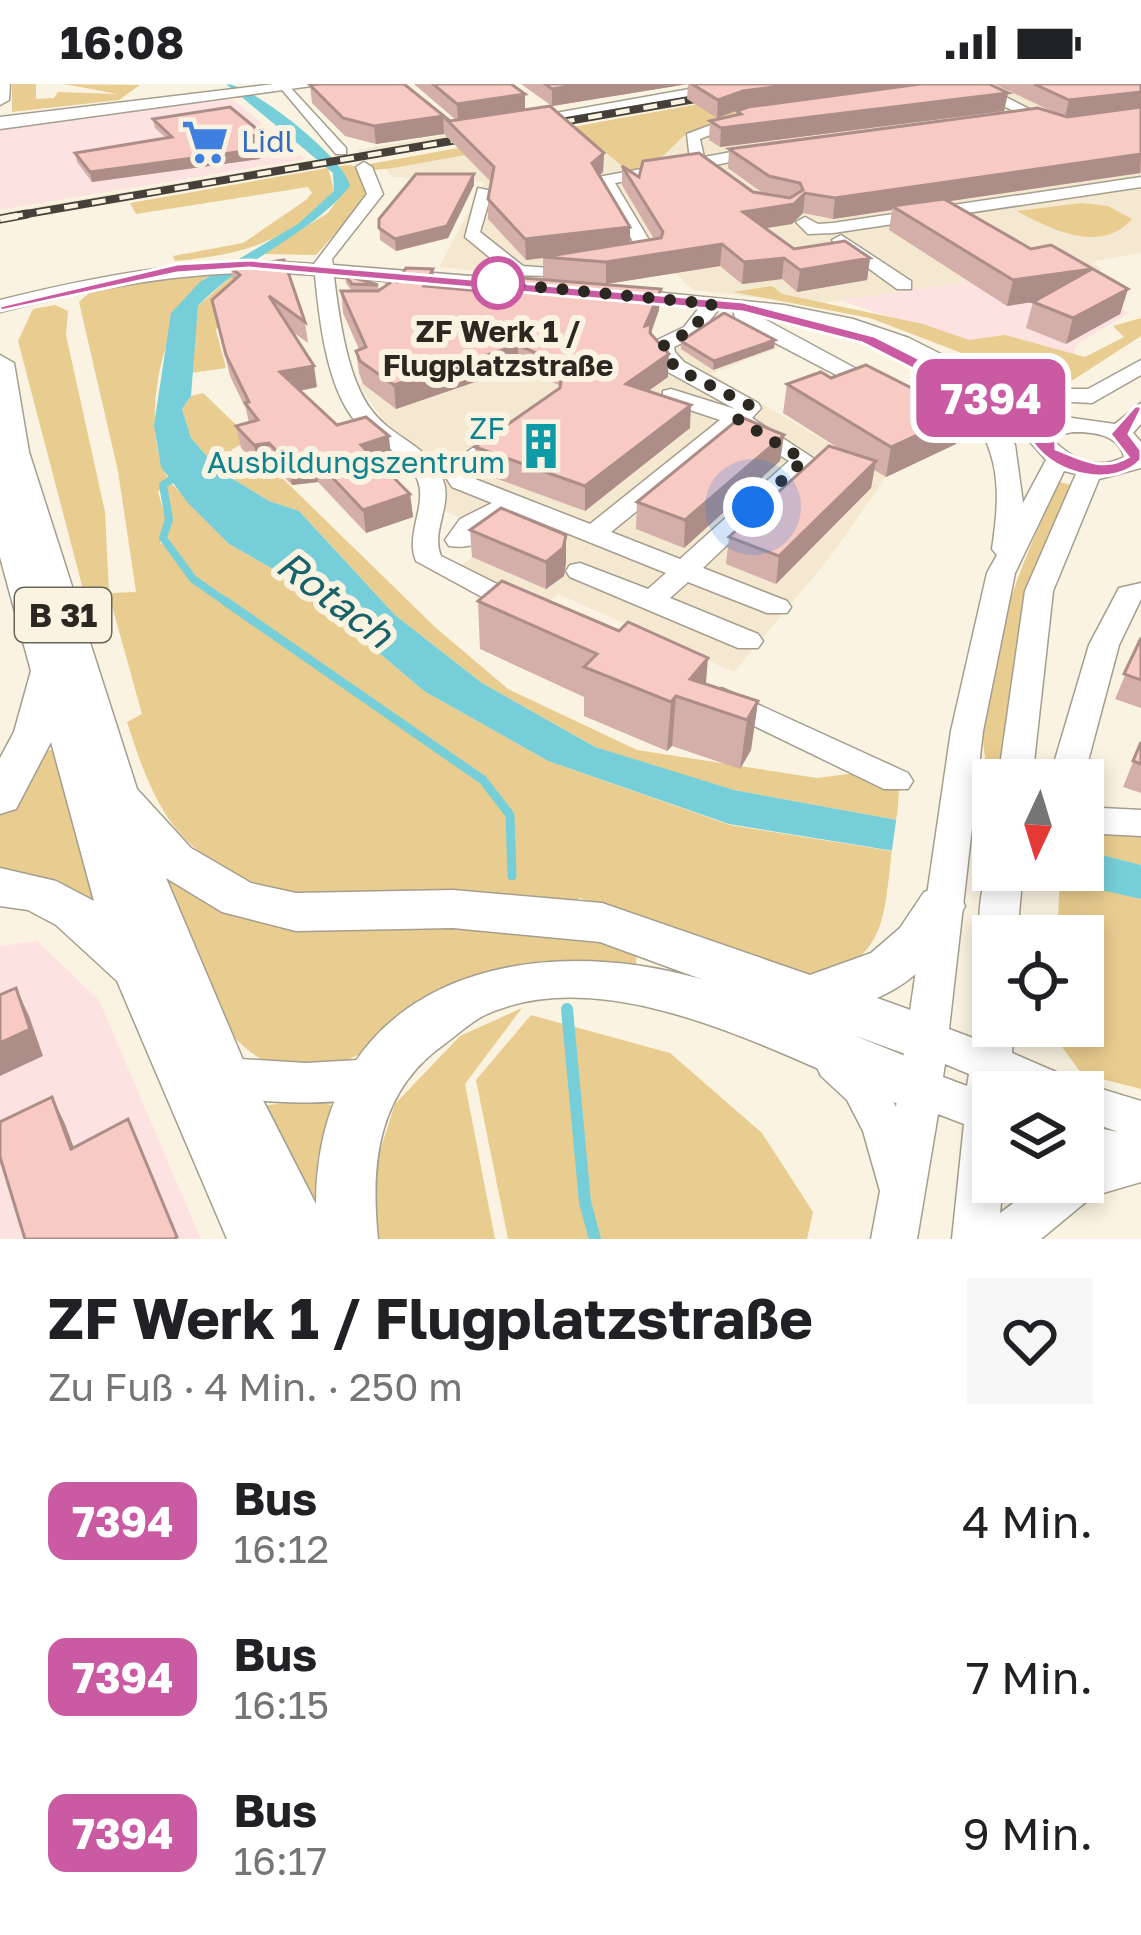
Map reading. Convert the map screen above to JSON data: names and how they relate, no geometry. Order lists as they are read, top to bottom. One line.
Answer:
{"streets":{"main road":["B 31"]},"water":["Rotach"],"places":{"supermarket":["Lidl"],"other":["ZF Werk 1 / Flugplatzstraße"],"building":["ZF Ausbildungszentrum"]},"lines":["bus line 7394"],"north":"bottom","page":{"status":"16:08","on_map":"7394","heading":["ZF Werk 1 / Flugplatzstraße","Zu Fuß · 4 Min. · 250 m"],"list":[{"mark":"7394","name":"Bus","note":"16:12","value":"4 Min."},{"mark":"7394","name":"Bus","note":"16:15","value":"7 Min."},{"mark":"7394","name":"Bus","note":"16:17","value":"9 Min."}]}}
